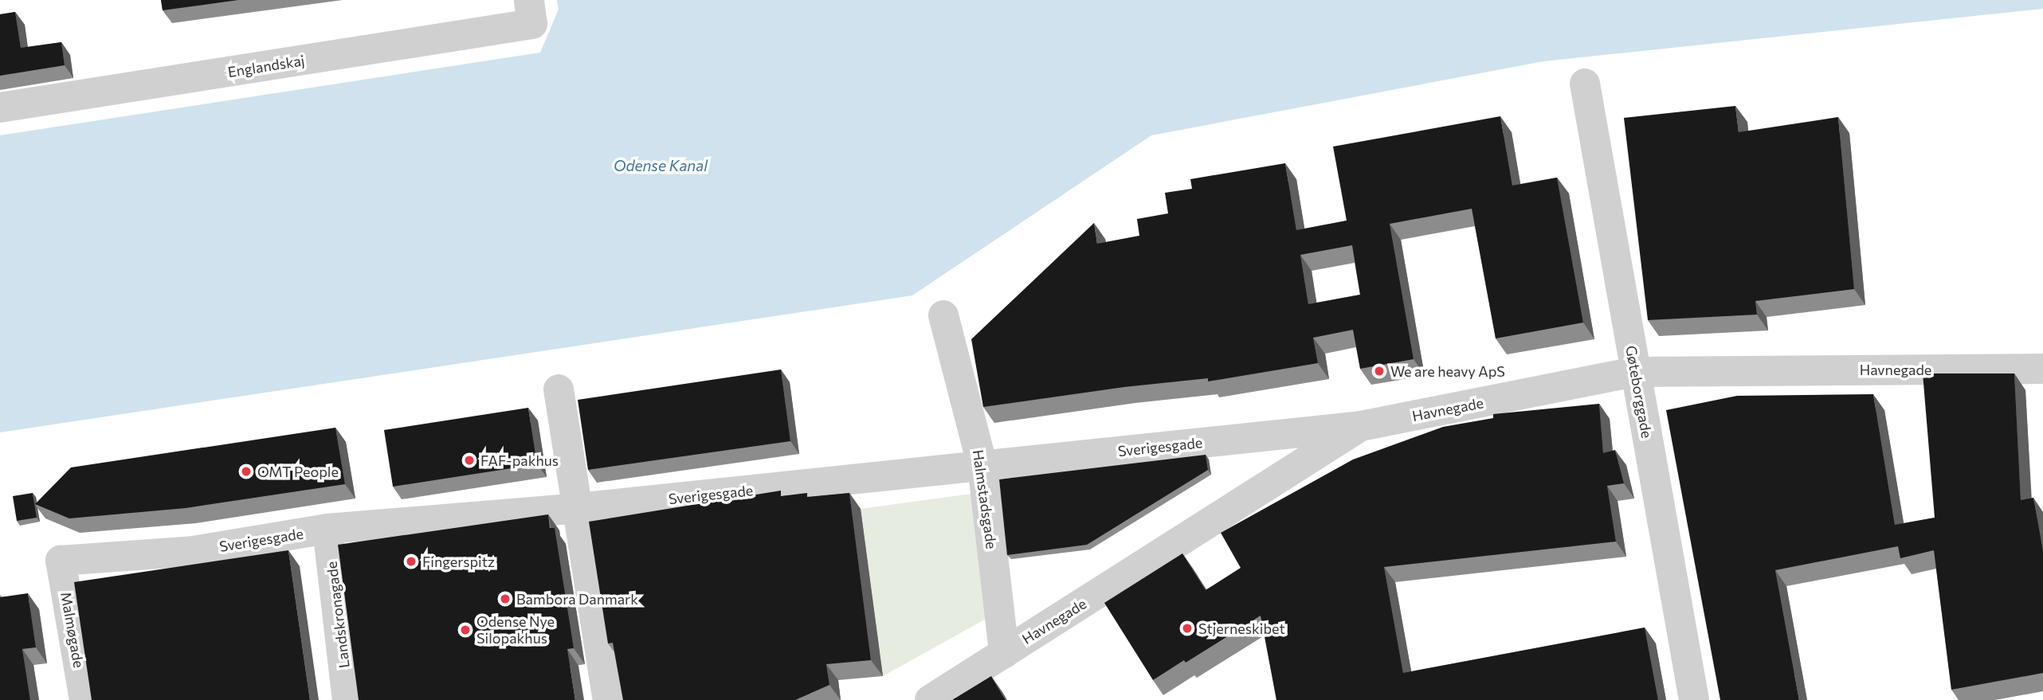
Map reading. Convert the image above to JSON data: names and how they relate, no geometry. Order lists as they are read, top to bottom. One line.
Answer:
{"streets":{"street":["Englandskaj","Havnegade","Gøteborggade","Sverigesgade","Halmstadsgade","Landskronagade","Malmøgade"]},"crossings":[["Havnegade","Gøteborggade"],["Havnegade","Sverigesgade"],["Havnegade","Halmstadsgade"],["Sverigesgade","Halmstadsgade"],["Sverigesgade","Landskronagade"],["Sverigesgade","Malmøgade"]],"water":["Odense Kanal"],"places":["We are heavy ApS","FAF-pakhus","OMT People","Fingerspitz","Bambora Danmark","Stjerneskibet","Odense Nye Silopakhus"]}
